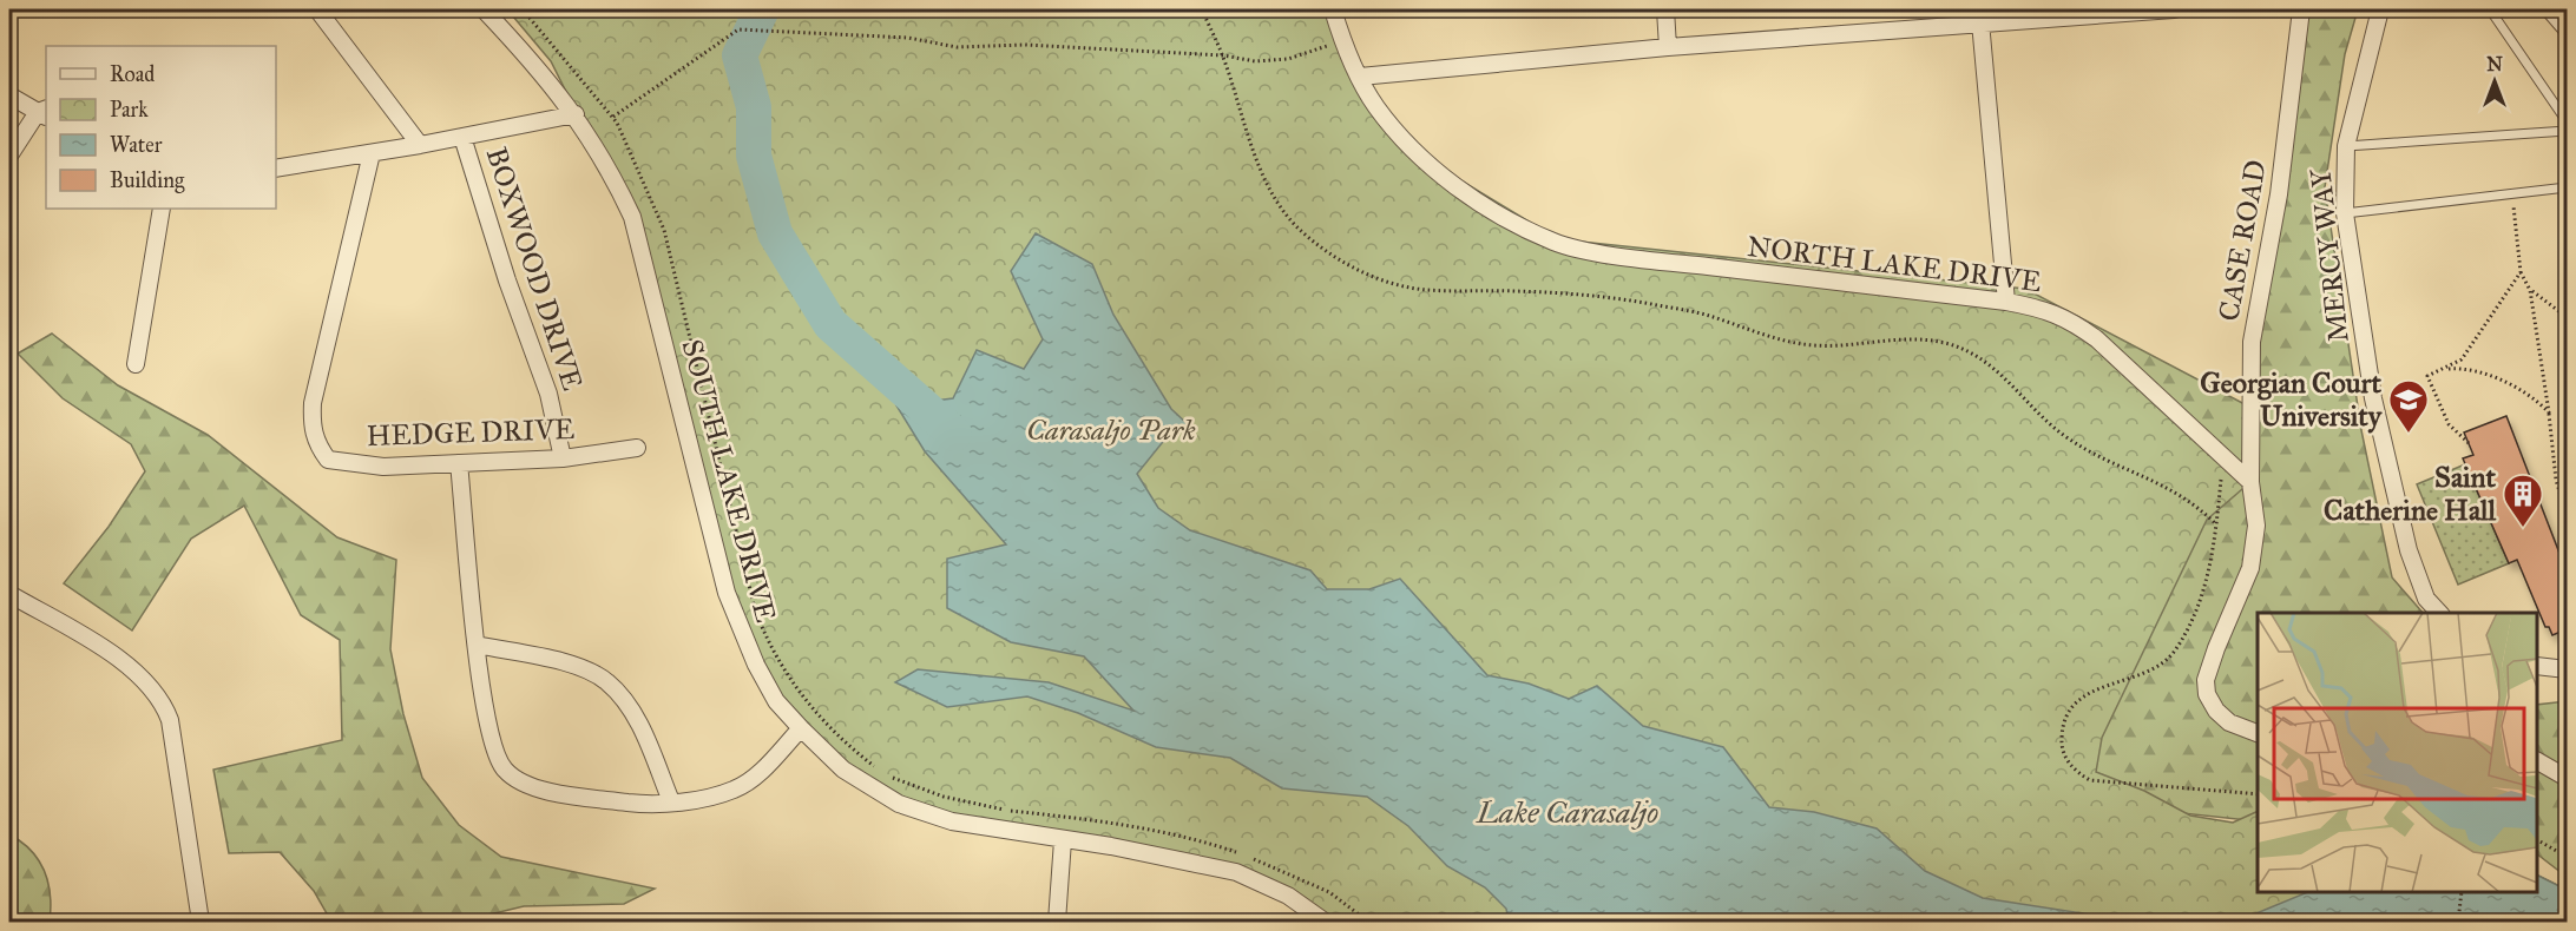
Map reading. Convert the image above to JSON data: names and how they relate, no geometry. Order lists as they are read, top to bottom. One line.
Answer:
{"streets":{"street":["CASE ROAD","MERCY WAY","NORTH LAKE DRIVE","BOXWOOD DRIVE","HEDGE DRIVE","SOUTH LAKE DRIVE"]},"crossings":[["CASE ROAD","NORTH LAKE DRIVE"],["BOXWOOD DRIVE","HEDGE DRIVE"]],"water":["Lake Carasaljo"],"parks":["Carasaljo Park"],"places":{"school or university":["Georgian Court University"],"building":["Saint Catherine Hall"]},"legend":["Road","Park","Water","Building"],"north":"top"}
